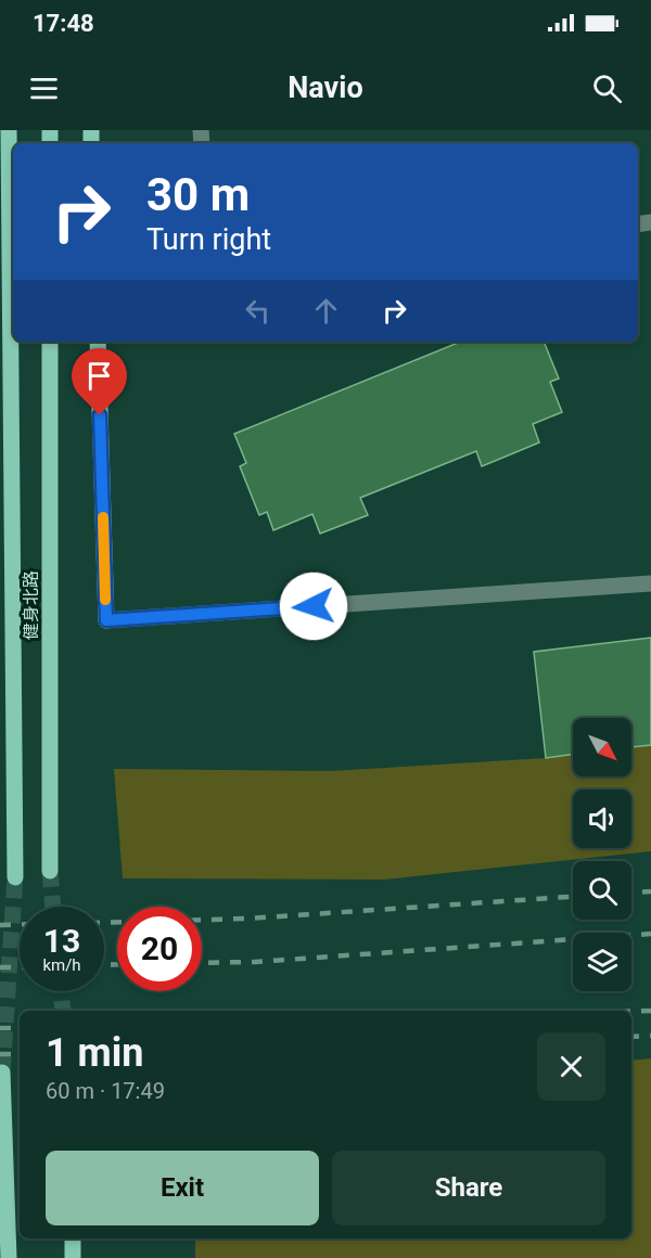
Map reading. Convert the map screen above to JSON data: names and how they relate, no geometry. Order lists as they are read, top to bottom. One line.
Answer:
{"streets":{"main road":["健身北路"]},"north":"bottom right","page":{"status":"17:48","header":"Navio","turn":["30 m","Turn right"],"speed":"13 km/h","limit":"20","heading":["1 min","60 m · 17:49"],"buttons":["Exit","Share"]}}
